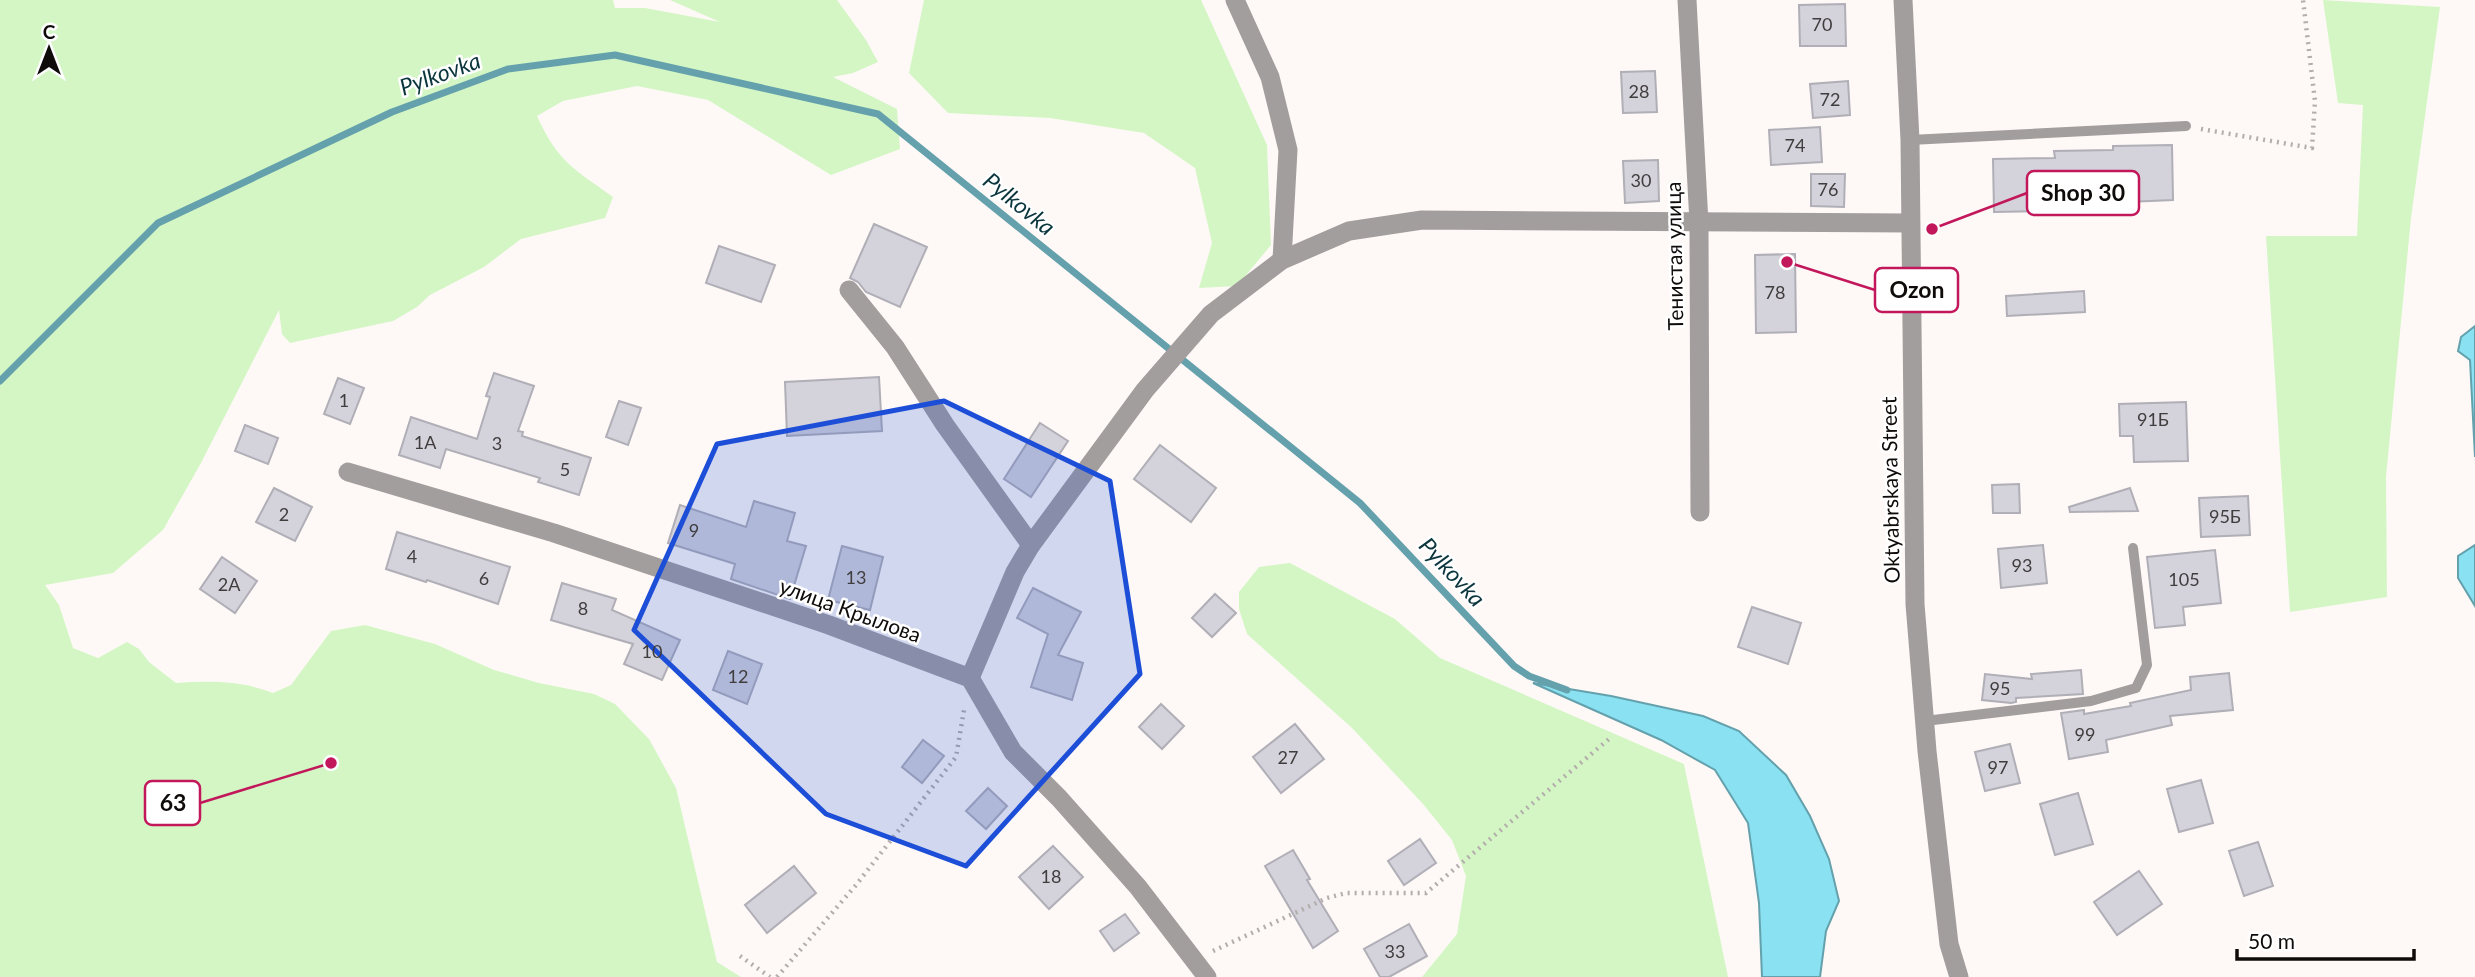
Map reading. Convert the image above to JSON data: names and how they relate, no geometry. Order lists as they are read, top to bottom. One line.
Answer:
{"streets":{"street":["Тенистая улица","Oktyabrskaya Street","улица Крылова"]},"water":["Pylkovka"],"places":["Shop 30","Ozon","63"],"house_numbers":["70","28","72","74","30","76","78","1","91Б","1А","3","5","2","95Б","9","4","93","13","6","105","2А","8","10","12","95","99","27","97","18","33"],"scale_bar":"50 m","north":"top"}
